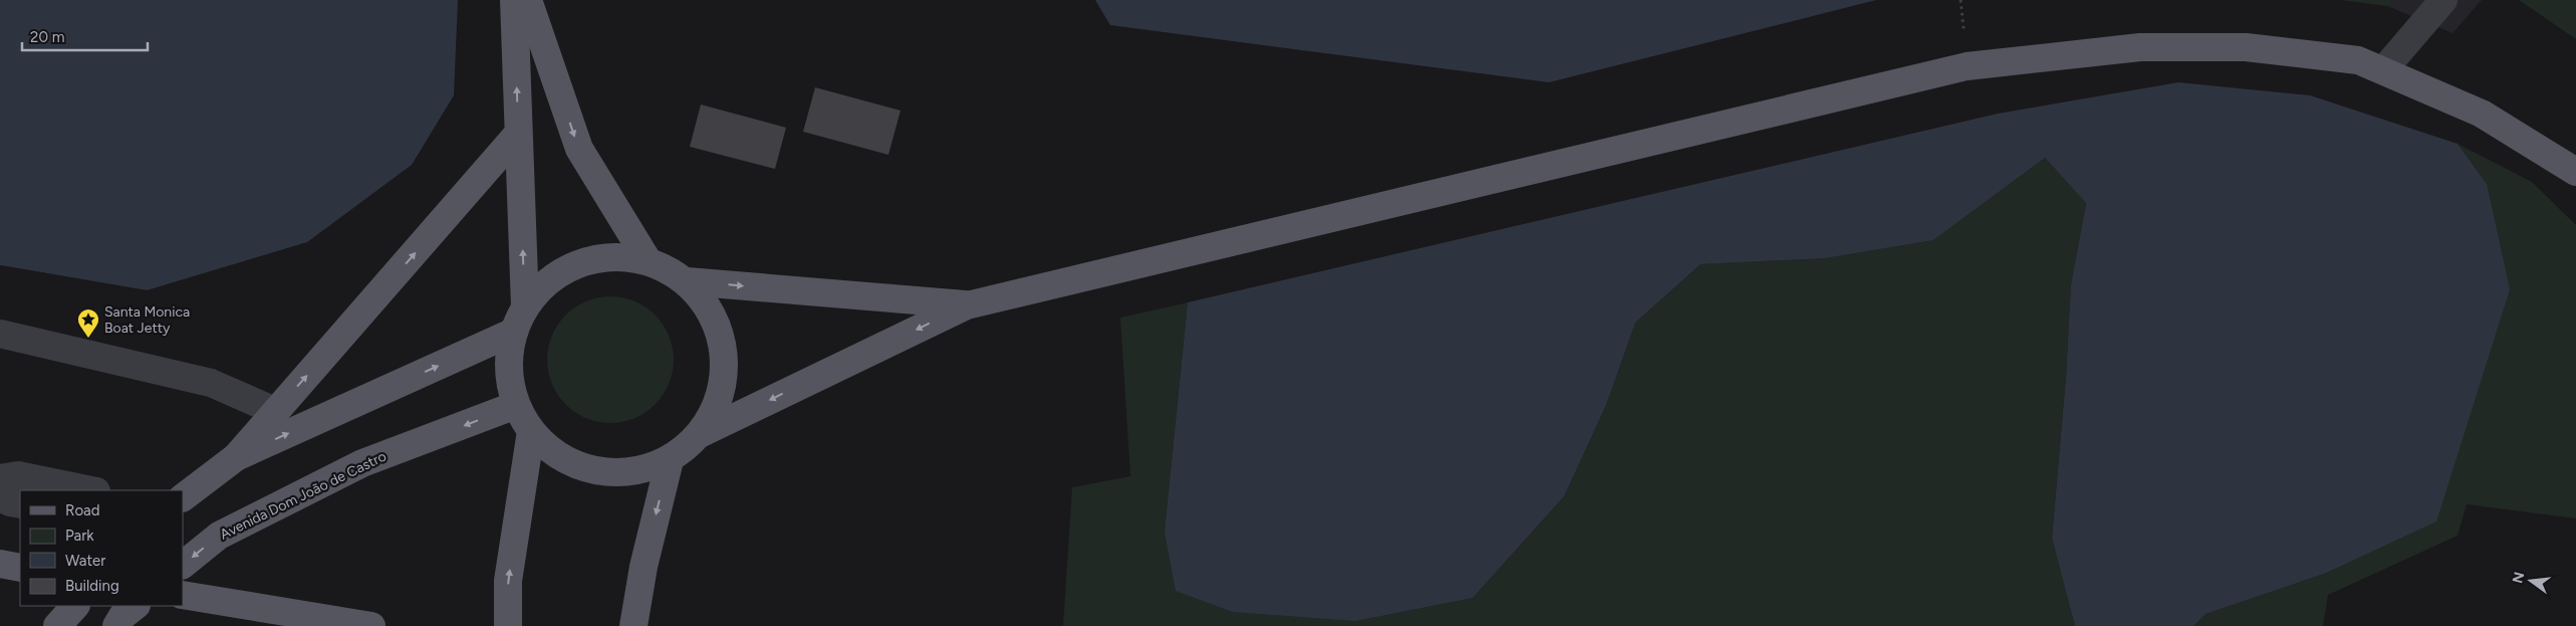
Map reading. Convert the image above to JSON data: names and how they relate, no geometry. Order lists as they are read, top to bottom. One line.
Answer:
{"streets":{"main road":["Avenida Dom João de Castro"]},"places":{"place":["Santa Monica Boat Jetty"]},"legend":["Road","Park","Water","Building"],"scale_bar":"20 m","north":"left"}
